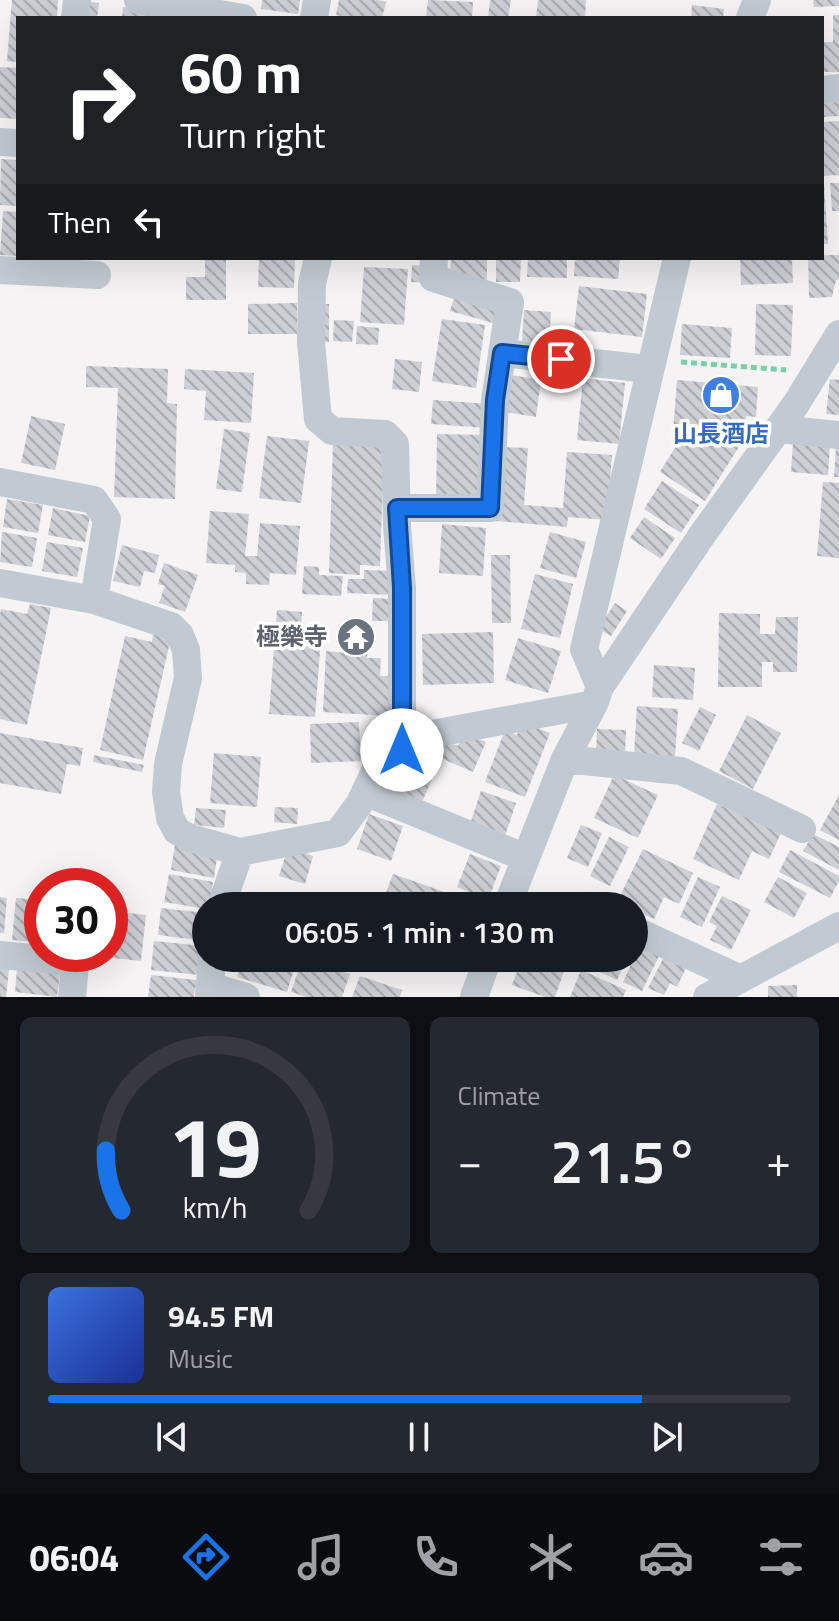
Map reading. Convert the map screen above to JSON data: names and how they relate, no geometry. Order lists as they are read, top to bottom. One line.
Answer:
{"places":{"shop":["山長酒店"],"temple":["極樂寺"]},"page":{"turn":["60 m","Turn right"],"then":"Then","limit":"30","trip":"06:05 · 1 min · 130 m","tile":"Climate","heat":["−","21.5°","+"],"song":["94.5 FM","Music"],"tabs":"06:04","gauge":["19","km/h"]}}
